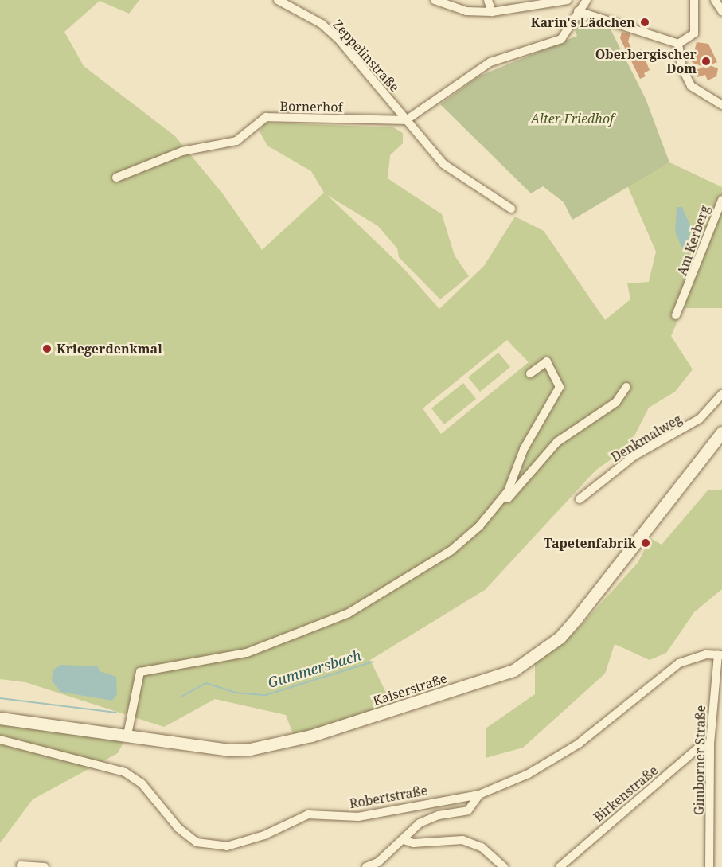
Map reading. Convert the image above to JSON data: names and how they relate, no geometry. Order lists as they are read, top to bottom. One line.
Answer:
{"streets":{"street":["Zeppelinstraße","Bornerhof","Am Kerberg","Denkmalweg","Kaiserstraße","Gimborner Straße","Birkenstraße","Robertstraße"]},"crossings":[["Zeppelinstraße","Bornerhof"],["Gimborner Straße","Birkenstraße"],["Gimborner Straße","Robertstraße"]],"water":["Gummersbach"],"parks":["Alter Friedhof"],"places":["Karin's Lädchen","Oberbergischer Dom","Kriegerdenkmal","Tapetenfabrik"]}
